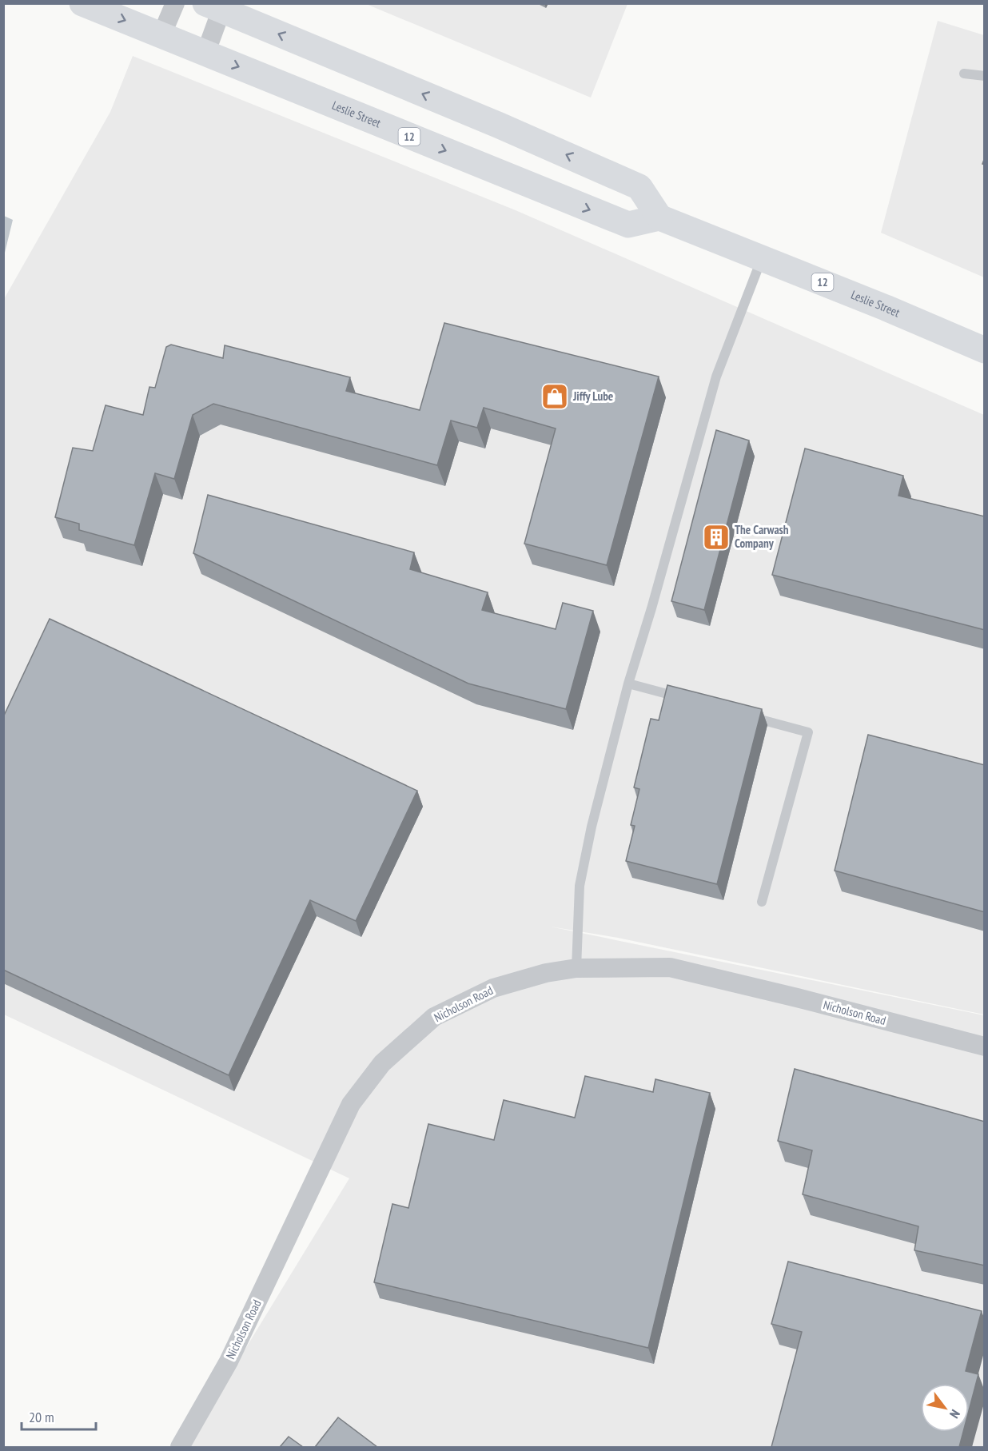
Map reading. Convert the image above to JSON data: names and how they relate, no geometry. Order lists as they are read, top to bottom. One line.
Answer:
{"streets":{"main road":["Leslie Street","12"],"street":["Nicholson Road"]},"places":{"shop":["Jiffy Lube"],"building":["The Carwash Company"]},"scale_bar":"20 m","north":"bottom right"}
